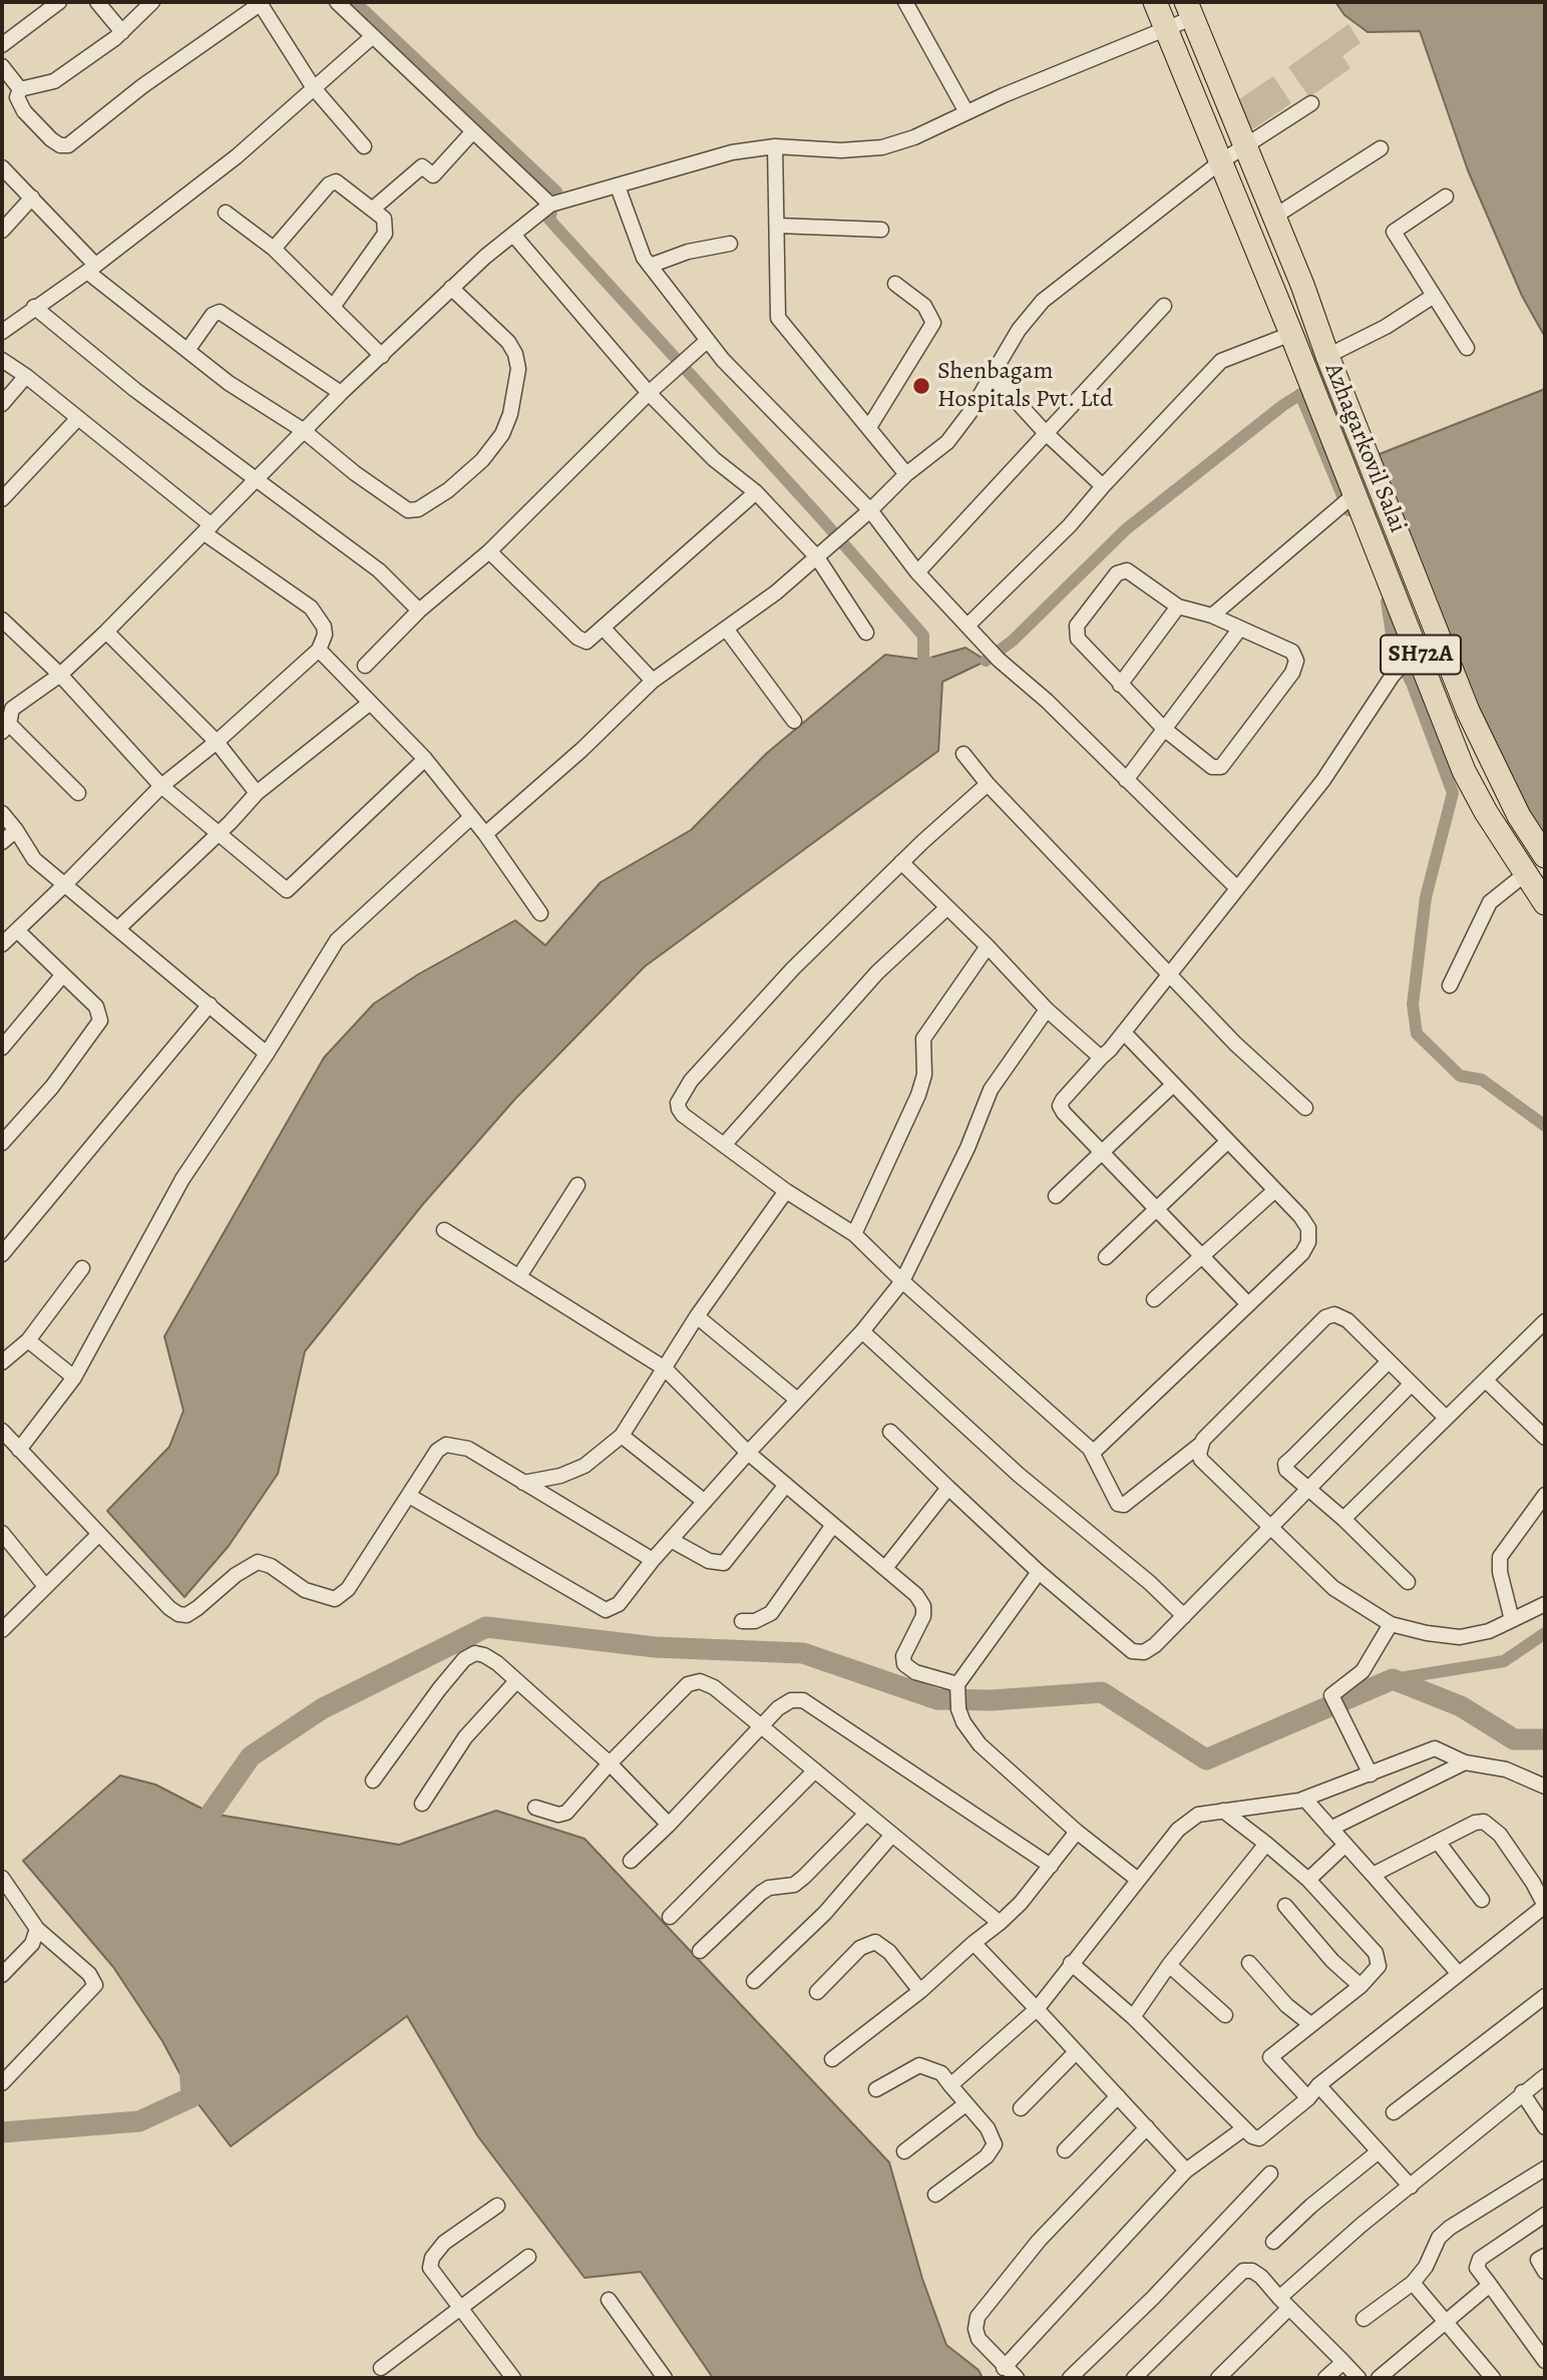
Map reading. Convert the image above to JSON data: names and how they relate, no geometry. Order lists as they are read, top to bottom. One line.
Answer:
{"streets":{"main road":["Azhagarkovil Salai","SH72A"]},"places":["Shenbagam Hospitals Pvt. Ltd"]}
